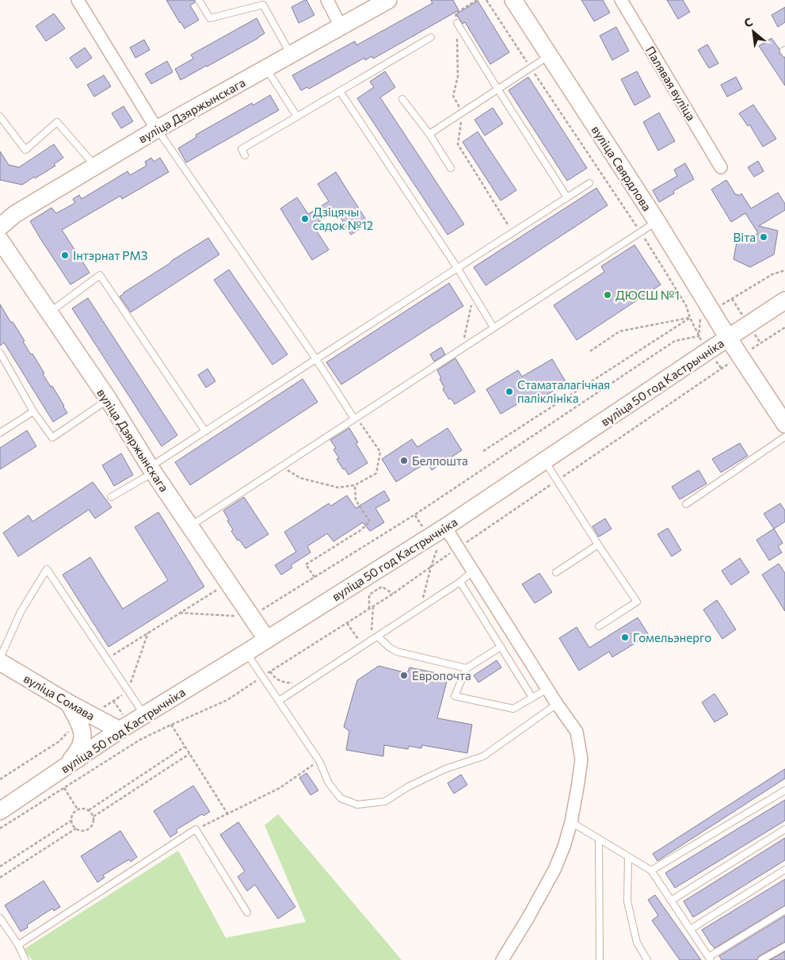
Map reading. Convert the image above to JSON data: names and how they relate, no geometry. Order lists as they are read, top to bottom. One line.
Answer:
{"streets":{"main road":["вуліца Дзяржынскага","вуліца Свярдлова","вуліца 50 год Кастрычніка","вуліца Сомава"],"street":["Палявая вуліца"]},"crossings":[["вуліца Дзяржынскага","вуліца 50 год Кастрычніка"],["вуліца Свярдлова","вуліца 50 год Кастрычніка"],["вуліца 50 год Кастрычніка","вуліца Сомава"]],"places":["Дзіцячы садок №12","Віта","Інтэрнат РМЗ","ДЮСШ №1","Стаматалагічная паліклініка","Белпошта","Гомельэнерго","Европочта"],"north":"top left"}
